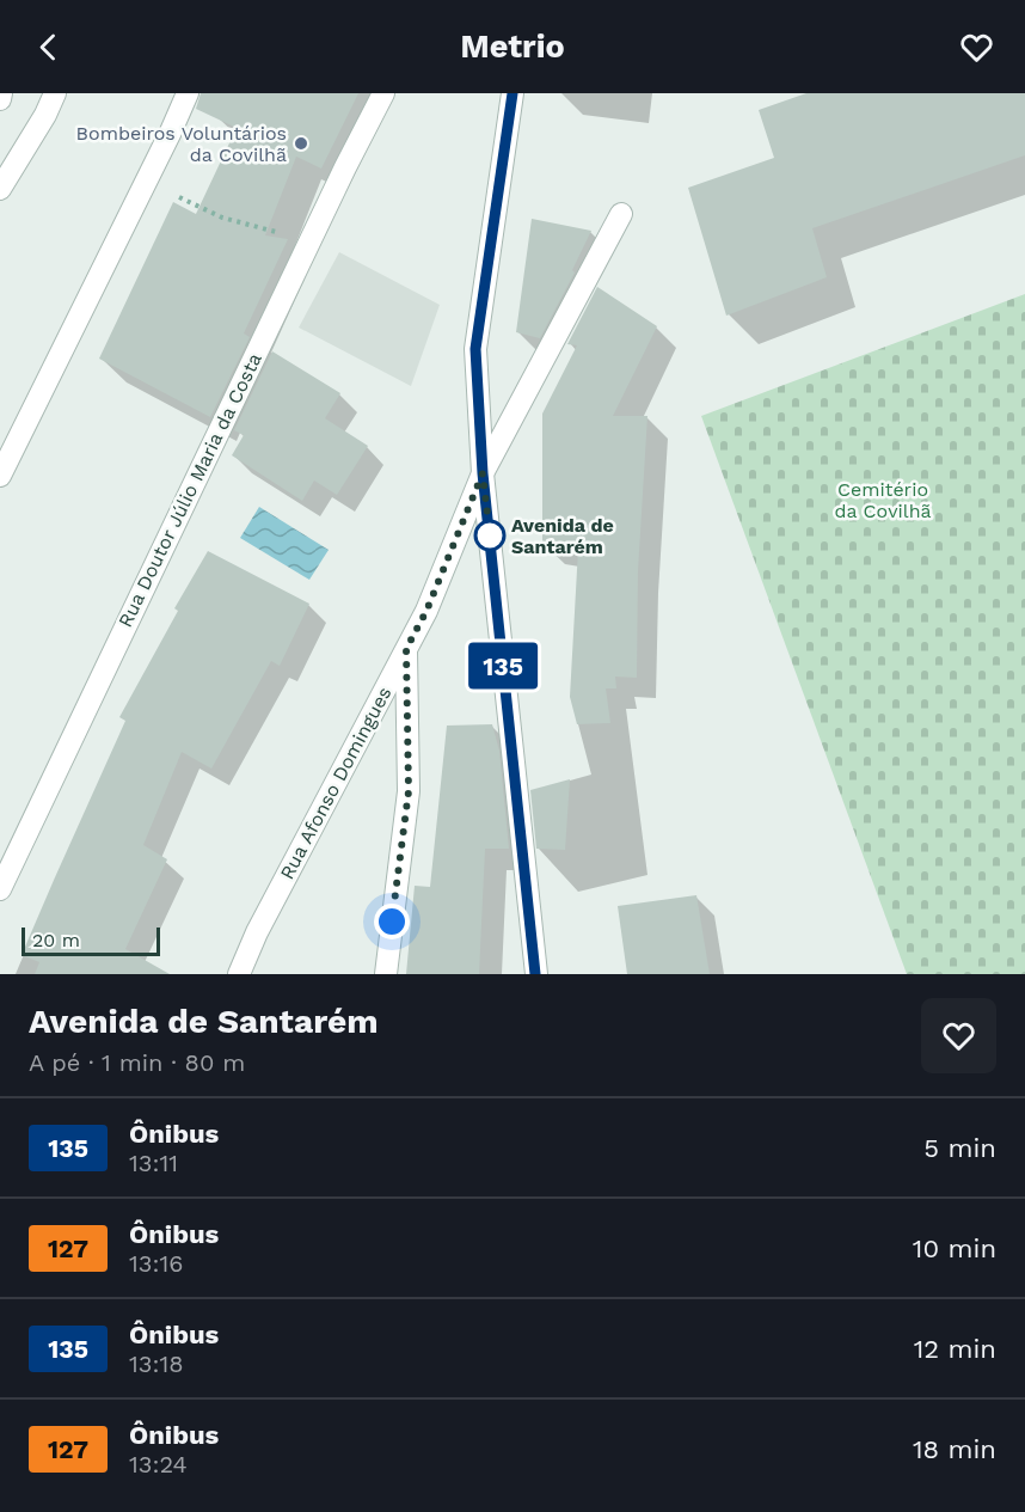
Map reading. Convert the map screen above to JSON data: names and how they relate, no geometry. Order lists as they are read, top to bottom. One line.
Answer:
{"streets":{"street":["Rua Doutor Júlio Maria da Costa","Rua Afonso Domingues"]},"parks":["Cemitério da Covilhã"],"places":["Bombeiros Voluntários da Covilhã","Avenida de Santarém"],"lines":["bus line 135"],"scale_bar":"20 m","page":{"header":"Metrio","on_map":"135","scale":"20 m","heading":["Avenida de Santarém","A pé · 1 min · 80 m"],"list":[{"mark":"135","name":"Ônibus","note":"13:11","value":"5 min"},{"mark":"127","name":"Ônibus","note":"13:16","value":"10 min"},{"mark":"135","name":"Ônibus","note":"13:18","value":"12 min"},{"mark":"127","name":"Ônibus","note":"13:24","value":"18 min"}]}}
